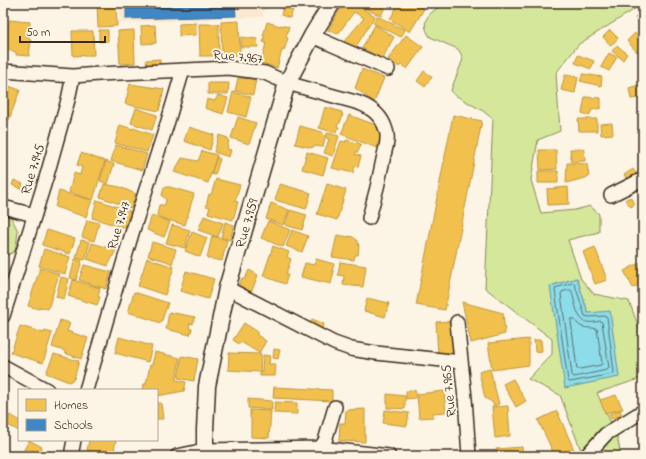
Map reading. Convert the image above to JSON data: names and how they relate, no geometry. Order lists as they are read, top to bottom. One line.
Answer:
{"streets":{"street":["Rue 7.967","Rue 7.945","Rue 7.959","Rue 7.947","Rue 7.965"]},"crossings":[["Rue 7.967","Rue 7.945"],["Rue 7.967","Rue 7.959"],["Rue 7.967","Rue 7.947"]],"legend":["Homes","Schools"],"scale_bar":"50 m"}
